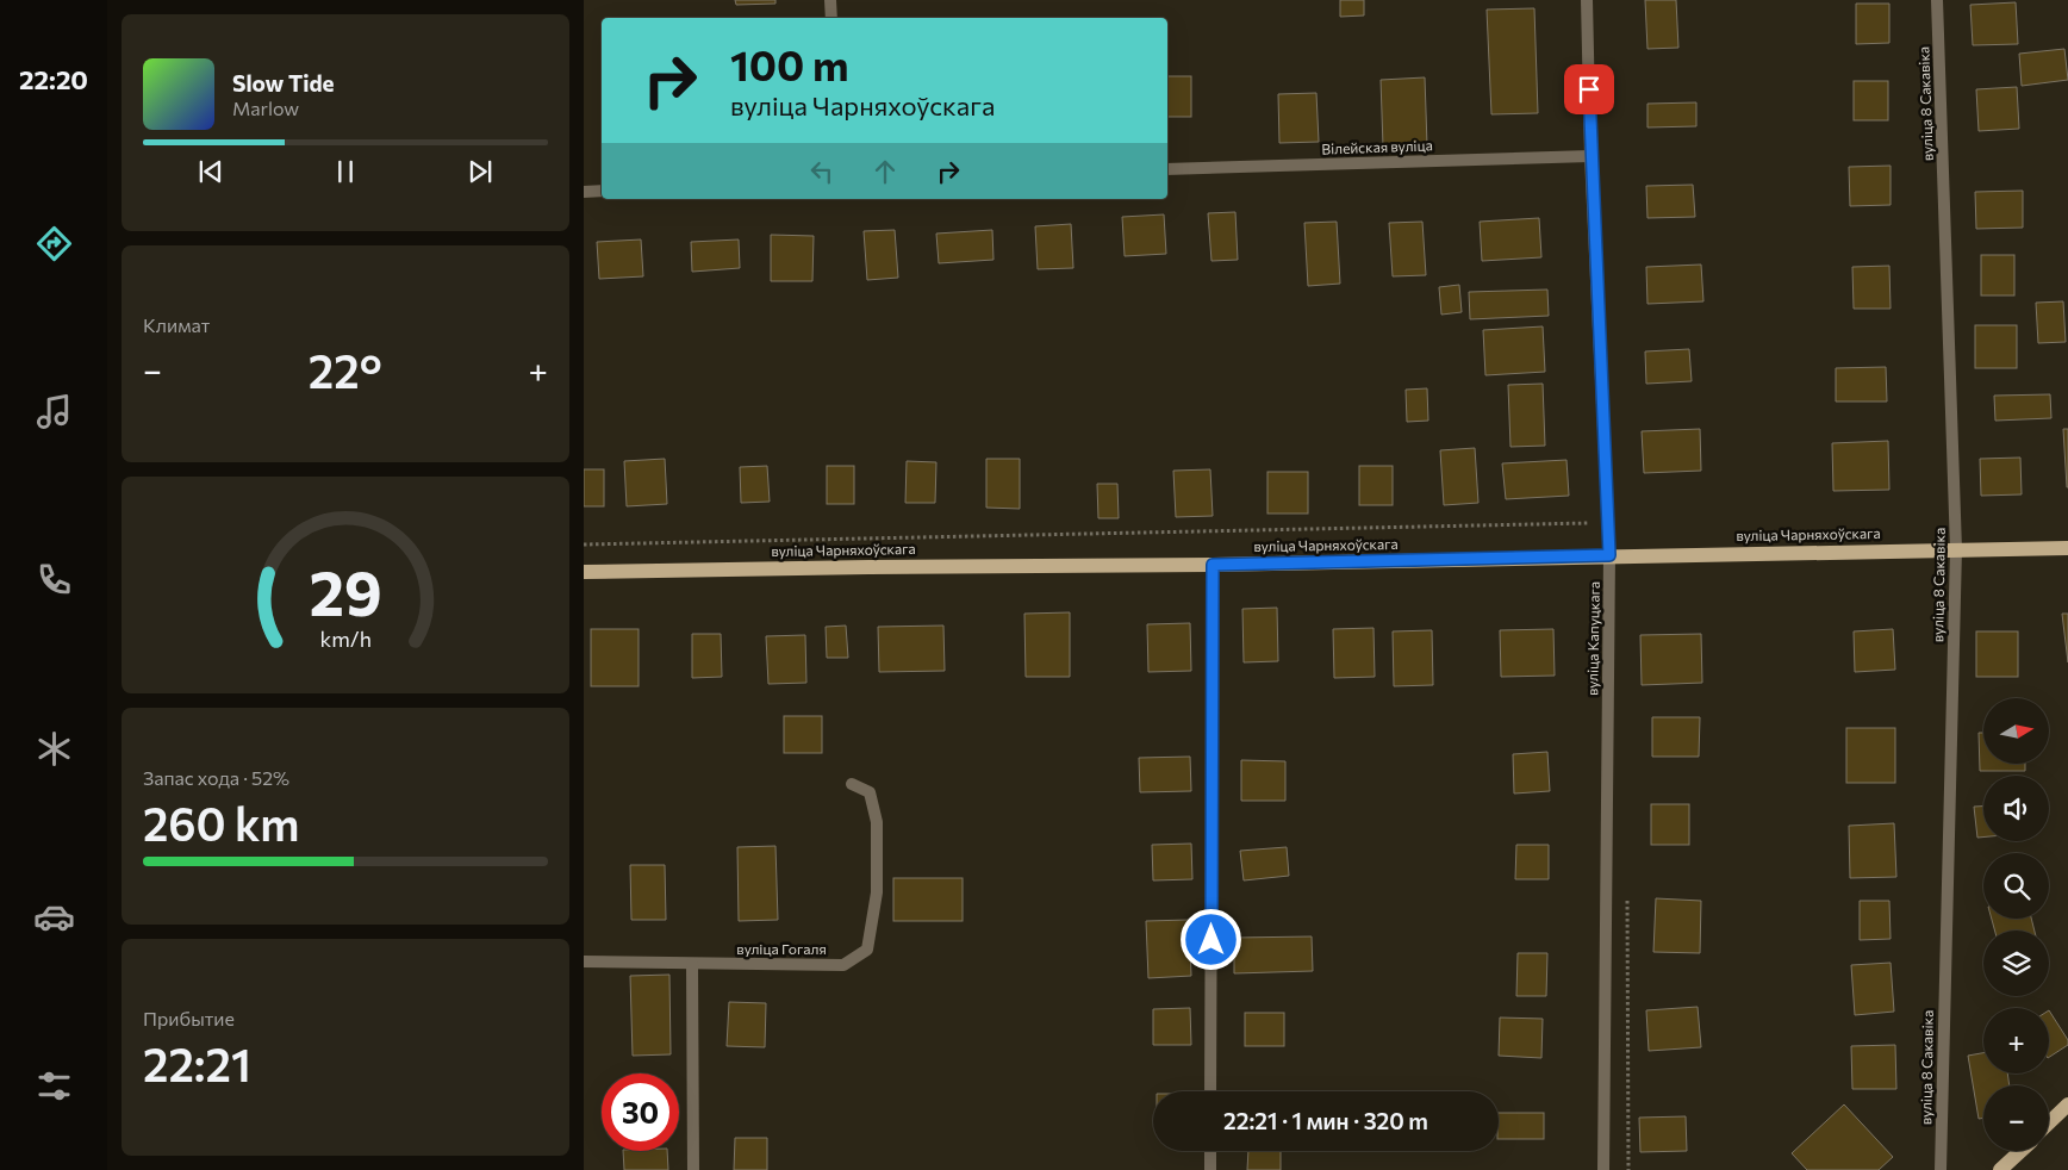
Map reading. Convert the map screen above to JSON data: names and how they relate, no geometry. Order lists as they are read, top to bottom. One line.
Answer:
{"streets":{"main road":["вуліца Чарняхоўскага"],"street":["вуліца 8 Сакавіка","Вілейская вуліца","вуліца Капуцкага","вуліца Гогаля"]},"crossings":[["вуліца 8 Сакавіка","вуліца Чарняхоўскага"],["Вілейская вуліца","вуліца Капуцкага"],["вуліца Чарняхоўскага","вуліца Капуцкага"]],"north":"right","page":{"tabs":"22:20","turn":["100 m","вуліца Чарняхоўскага"],"song":["Slow Tide","Marlow"],"tile":["Климат",["Запас хода · 52%","260 km"],["Прибытие","22:21"]],"heat":["−","22°","+"],"map_buttons":["+","−"],"limit":"30","trip":"22:21 · 1 мин · 320 m","gauge":["29","km/h"]}}
